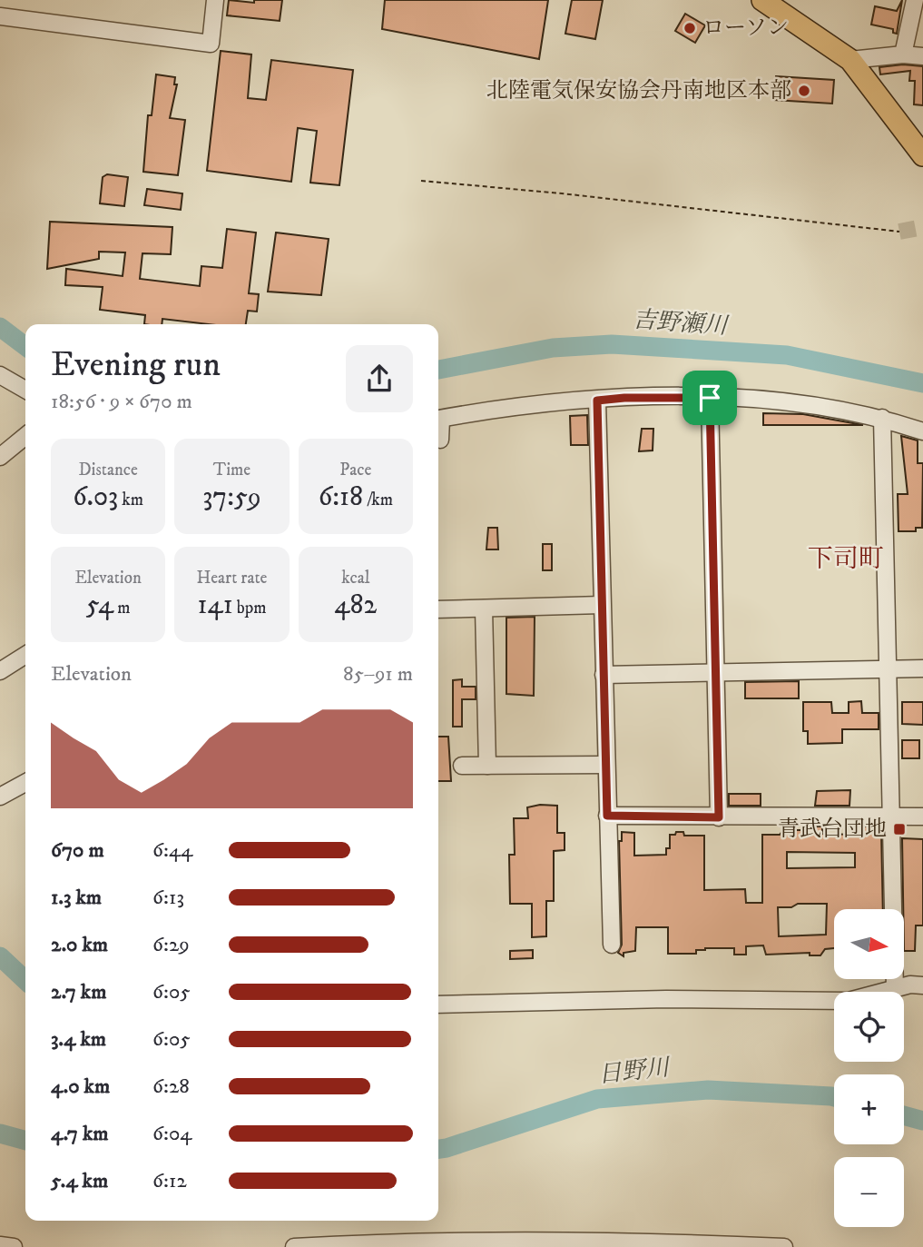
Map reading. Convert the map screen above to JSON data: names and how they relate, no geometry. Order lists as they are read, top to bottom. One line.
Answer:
{"districts":["下司町"],"water":["吉野瀬川","日野川"],"places":{"other":["ローソン","北陸電気保安協会丹南地区本部"],"transit":["青武台団地"]},"north":"right","page":{"heading":["Evening run","18:56 · 9 × 670 m"],"stats":[["Distance","6.03 km"],["Time","37:59"],["Pace","6:18 /km"],["Elevation","54 m"],["Heart rate","141 bpm"],["kcal","482"]],"chart":["Elevation","85–91 m"],"list":[{"name":"670 m","note":"6:44"},{"name":"1.3 km","note":"6:13"},{"name":"2.0 km","note":"6:29"},{"name":"2.7 km","note":"6:05"},{"name":"3.4 km","note":"6:05"},{"name":"4.0 km","note":"6:28"},{"name":"4.7 km","note":"6:04"},{"name":"5.4 km","note":"6:12"}],"map_buttons":["+","−"]}}
